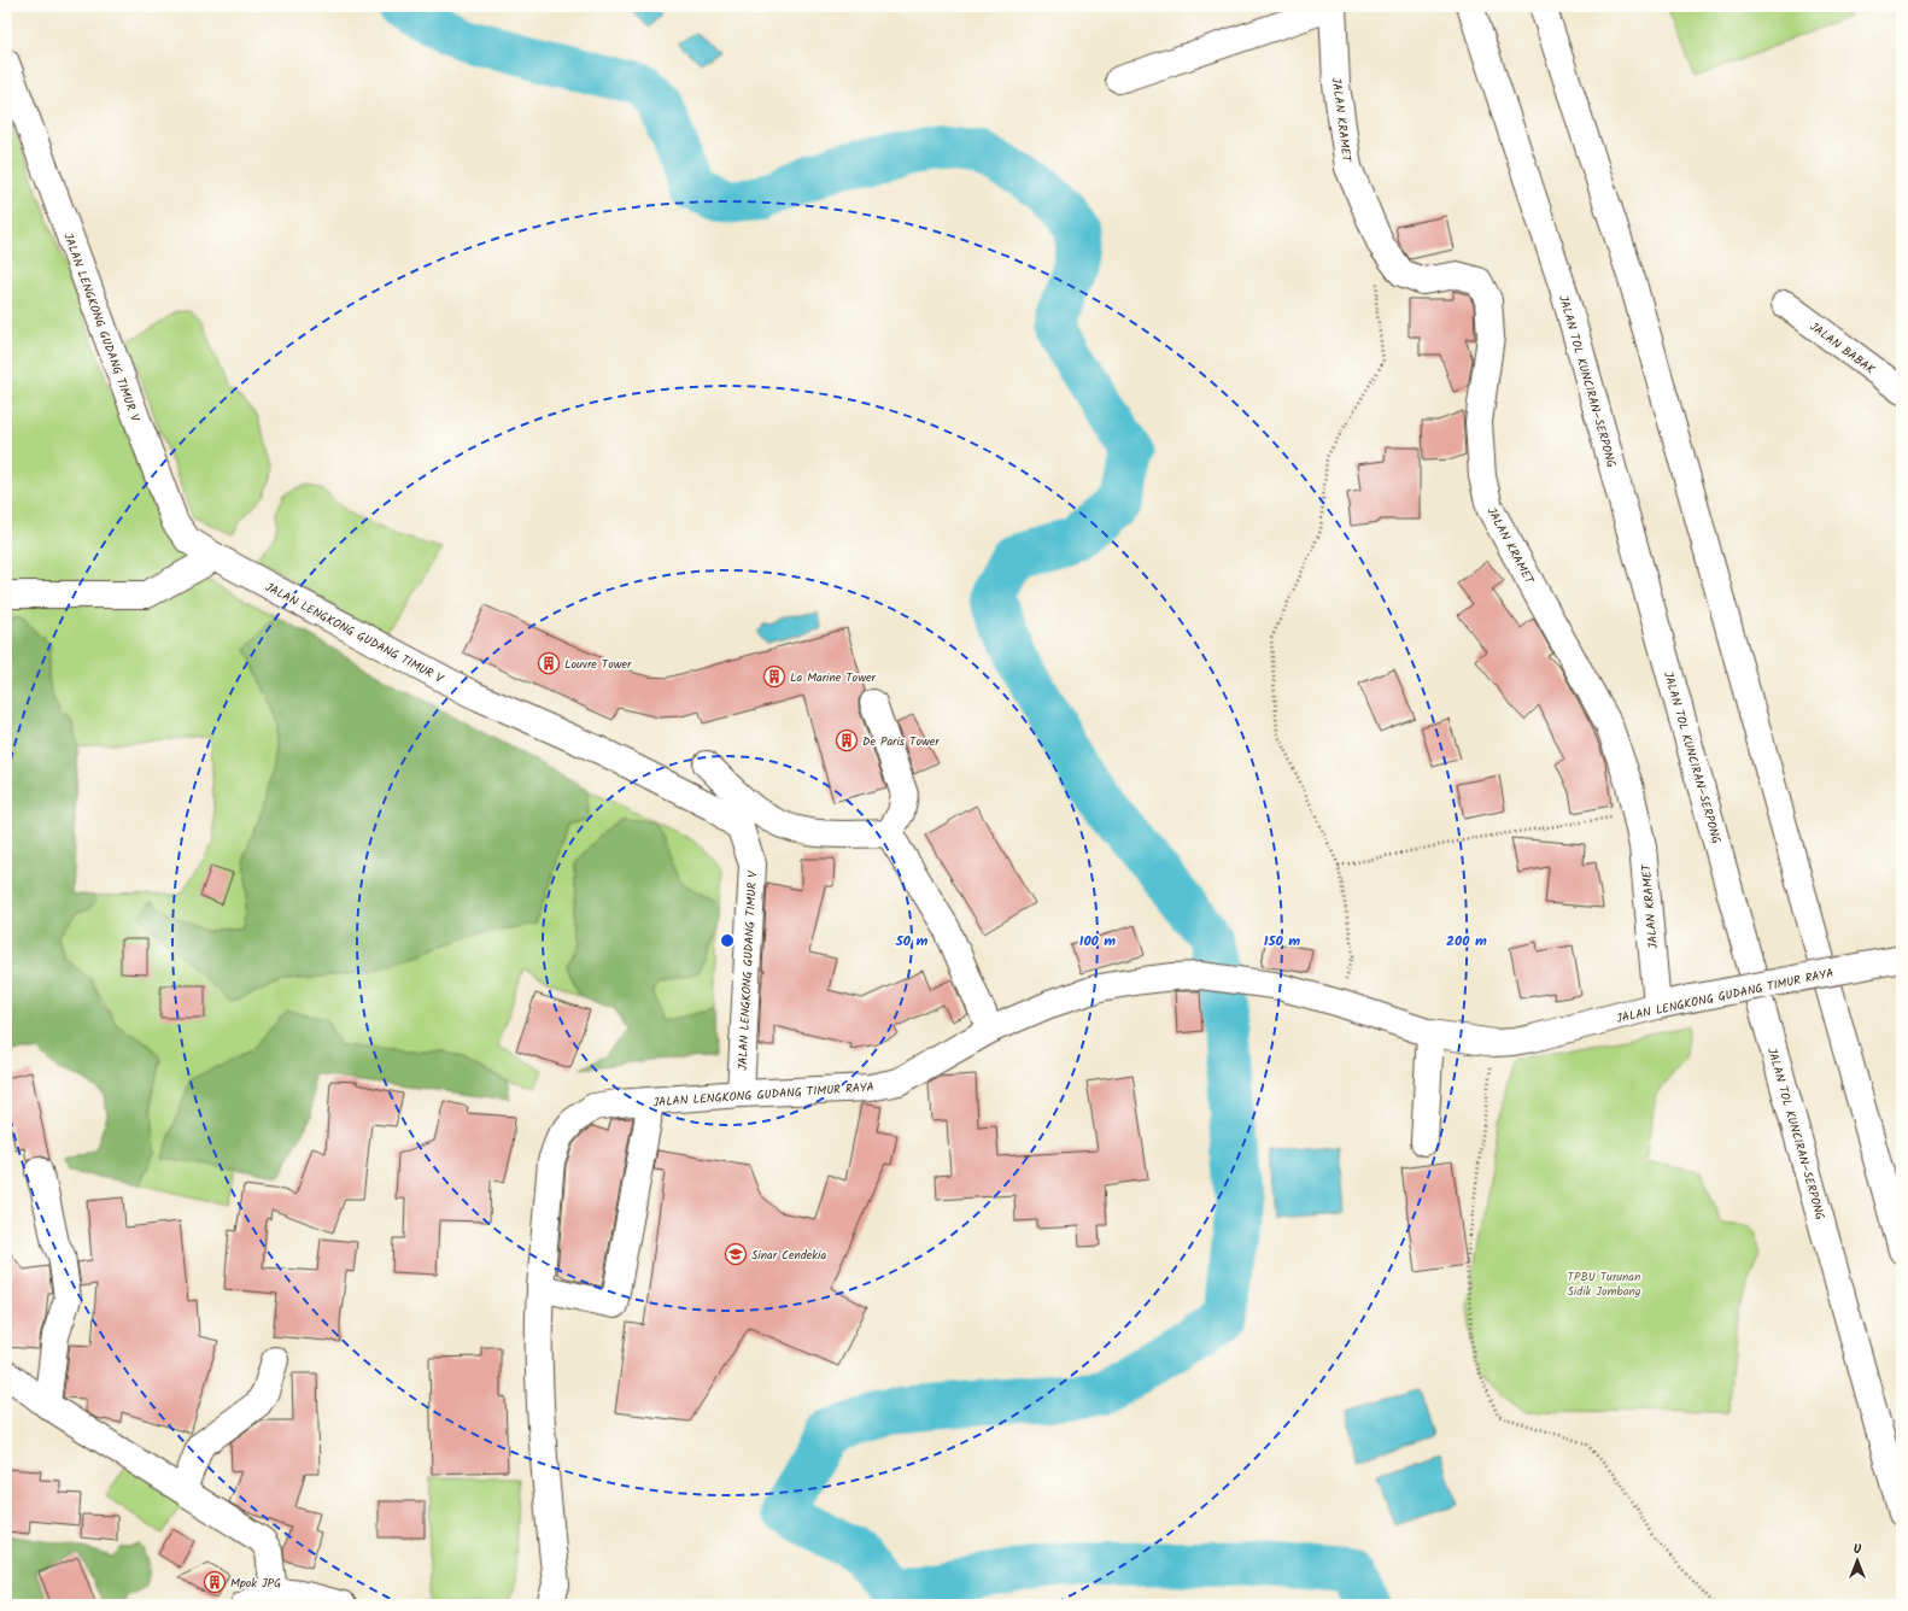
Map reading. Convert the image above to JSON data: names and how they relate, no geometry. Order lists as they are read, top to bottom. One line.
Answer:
{"streets":{"main road":["JALAN KRAMET","JALAN LENGKONG GUDANG TIMUR V","JALAN BABAK","JALAN TOL KUNCIRAN–SERPONG","JALAN LENGKONG GUDANG TIMUR RAYA"]},"crossings":[["JALAN KRAMET","JALAN LENGKONG GUDANG TIMUR RAYA"],["JALAN LENGKONG GUDANG TIMUR V","JALAN LENGKONG GUDANG TIMUR RAYA"]],"parks":["TPBU Turunan Sidik Jombang"],"places":{"building":["Louvre Tower","La Marine Tower","De Paris Tower","Mpok JPG"],"school or university":["Sinar Cendekia"]},"north":"top","rings":["50 m","100 m","150 m","200 m"]}
